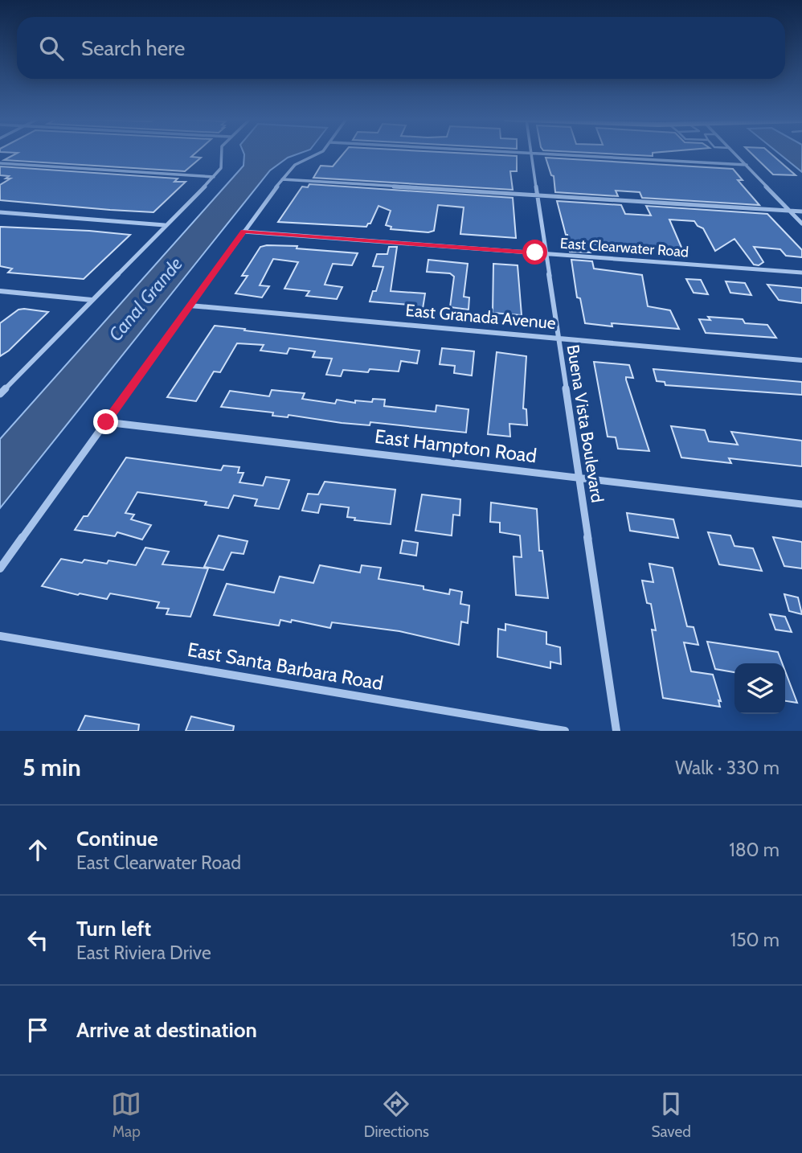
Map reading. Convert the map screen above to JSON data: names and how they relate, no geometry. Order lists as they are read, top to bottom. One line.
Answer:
{"streets":{"street":["East Clearwater Road","East Granada Avenue","Buena Vista Boulevard","East Hampton Road","East Santa Barbara Road"]},"crossings":[["East Clearwater Road","Buena Vista Boulevard"],["East Granada Avenue","Buena Vista Boulevard"],["Buena Vista Boulevard","East Hampton Road"]],"water":["Canal Grande"],"page":{"search":"Search here","heading":["5 min","Walk · 330 m"],"list":[["Continue","East Clearwater Road","180 m"],["Turn left","East Riviera Drive","150 m"],"Arrive at destination"],"nav":["Map","Directions","Saved"]}}
